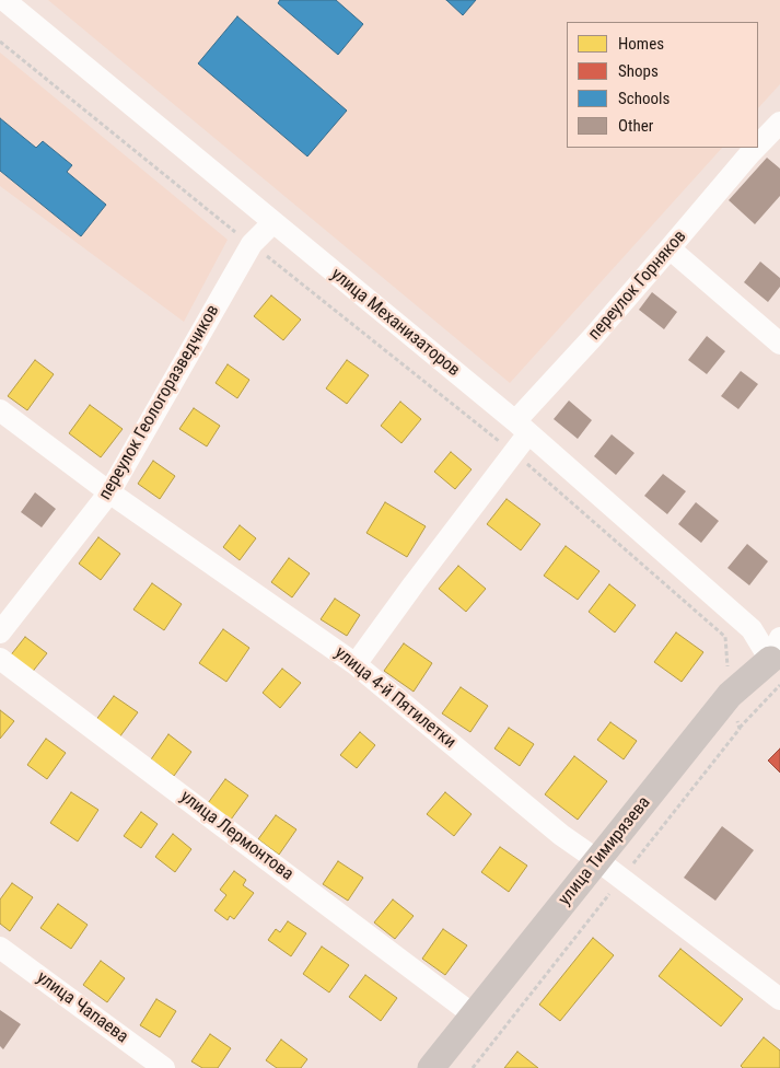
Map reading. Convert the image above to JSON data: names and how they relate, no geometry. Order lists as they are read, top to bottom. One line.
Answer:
{"streets":{"main road":["улица Тимирязева"],"street":["переулок Горняков","улица Механизаторов","переулок Геологоразведчиков","улица 4-й Пятилетки","улица Лермонтова","улица Чапаева"]},"crossings":[["переулок Горняков","улица Механизаторов"],["переулок Горняков","улица 4-й Пятилетки"],["улица Механизаторов","переулок Геологоразведчиков"],["улица Механизаторов","улица Тимирязева"],["переулок Геологоразведчиков","улица 4-й Пятилетки"],["улица 4-й Пятилетки","улица Тимирязева"],["улица Лермонтова","улица Тимирязева"]],"legend":["Homes","Shops","Schools","Other"]}
